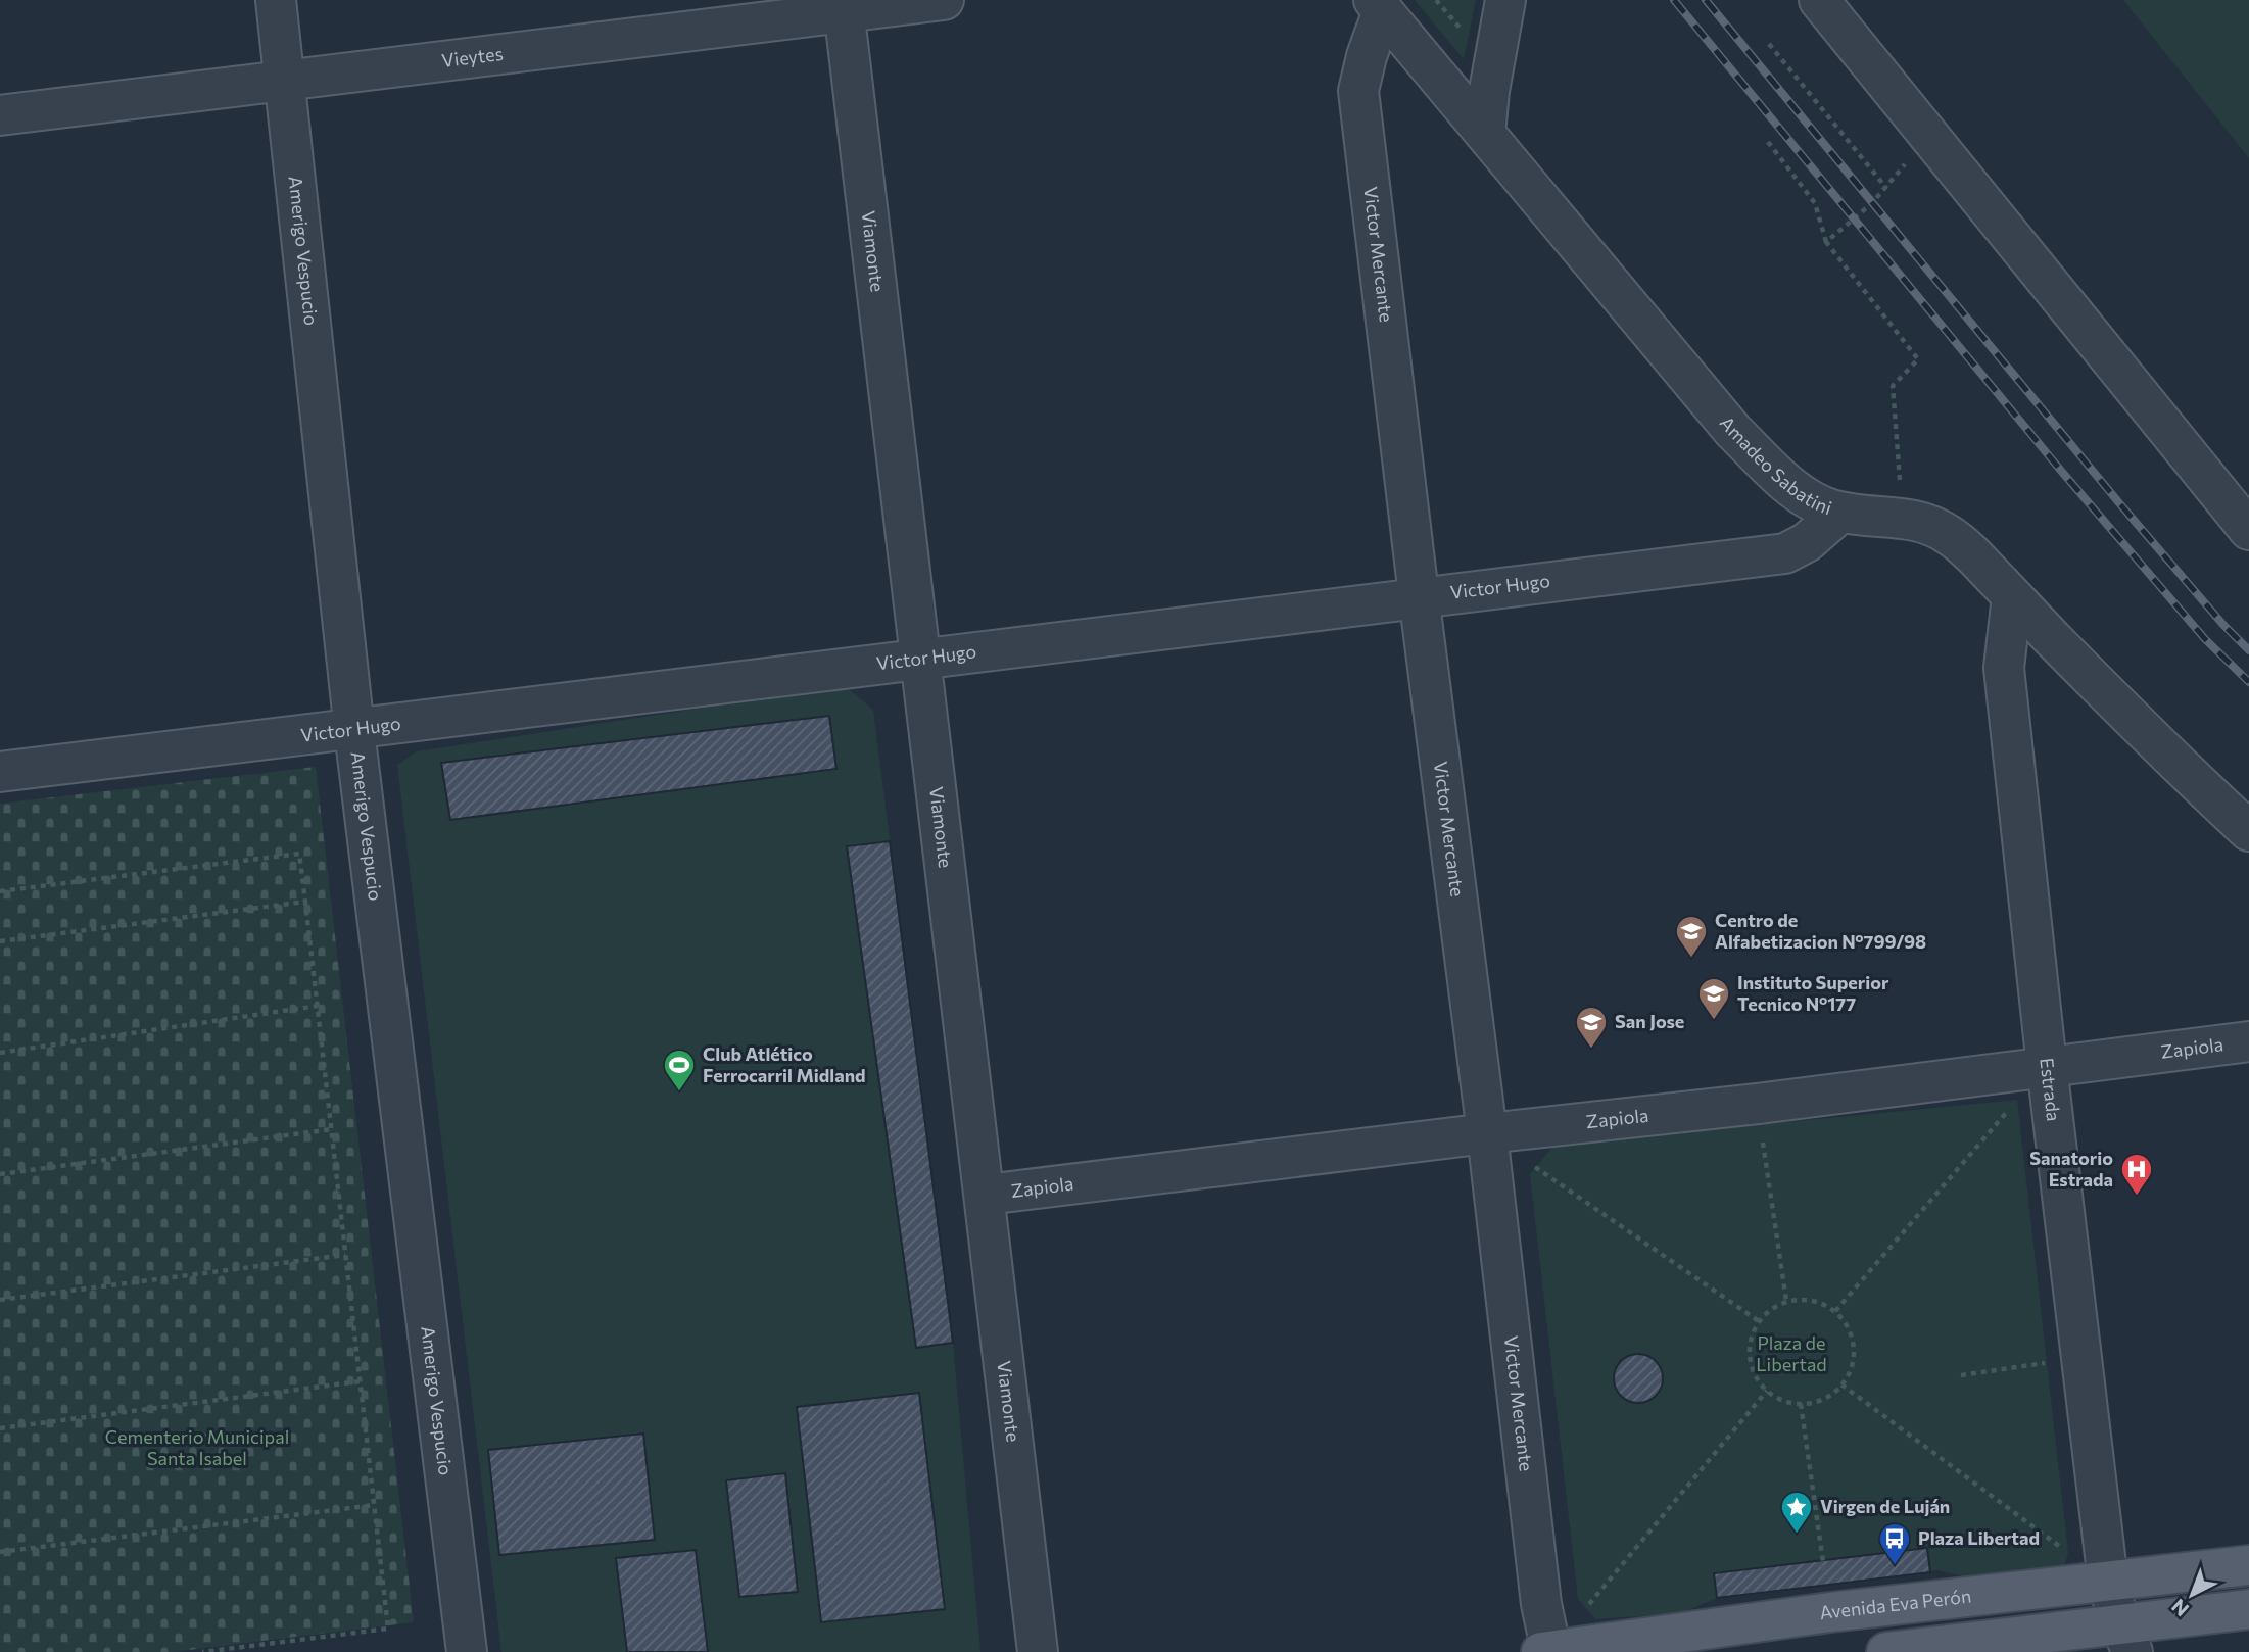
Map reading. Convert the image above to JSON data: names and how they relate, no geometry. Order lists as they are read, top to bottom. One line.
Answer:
{"streets":{"main road":["Avenida Eva Perón"],"street":["Vieytes","Amerigo Vespucio","Viamonte","Victor Mercante","Amadeo Sabatini","Victor Hugo","Zapiola","Estrada"]},"crossings":[["Vieytes","Amerigo Vespucio"],["Vieytes","Viamonte"],["Amerigo Vespucio","Victor Hugo"],["Viamonte","Victor Hugo"],["Viamonte","Zapiola"],["Victor Mercante","Amadeo Sabatini"],["Victor Mercante","Victor Hugo"],["Victor Mercante","Zapiola"],["Victor Mercante","Avenida Eva Perón"],["Amadeo Sabatini","Victor Hugo"],["Amadeo Sabatini","Estrada"],["Zapiola","Estrada"],["Estrada","Avenida Eva Perón"]],"parks":["Plaza de Libertad","Cementerio Municipal Santa Isabel"],"places":{"school or university":["Centro de Alfabetizacion Nº799/98","Instituto Superior Tecnico Nº177","San Jose"],"sports":["Club Atlético Ferrocarril Midland"],"hospital":["Sanatorio Estrada"],"place":["Virgen de Luján"],"bus stop":["Plaza Libertad"]},"north":"bottom left"}
